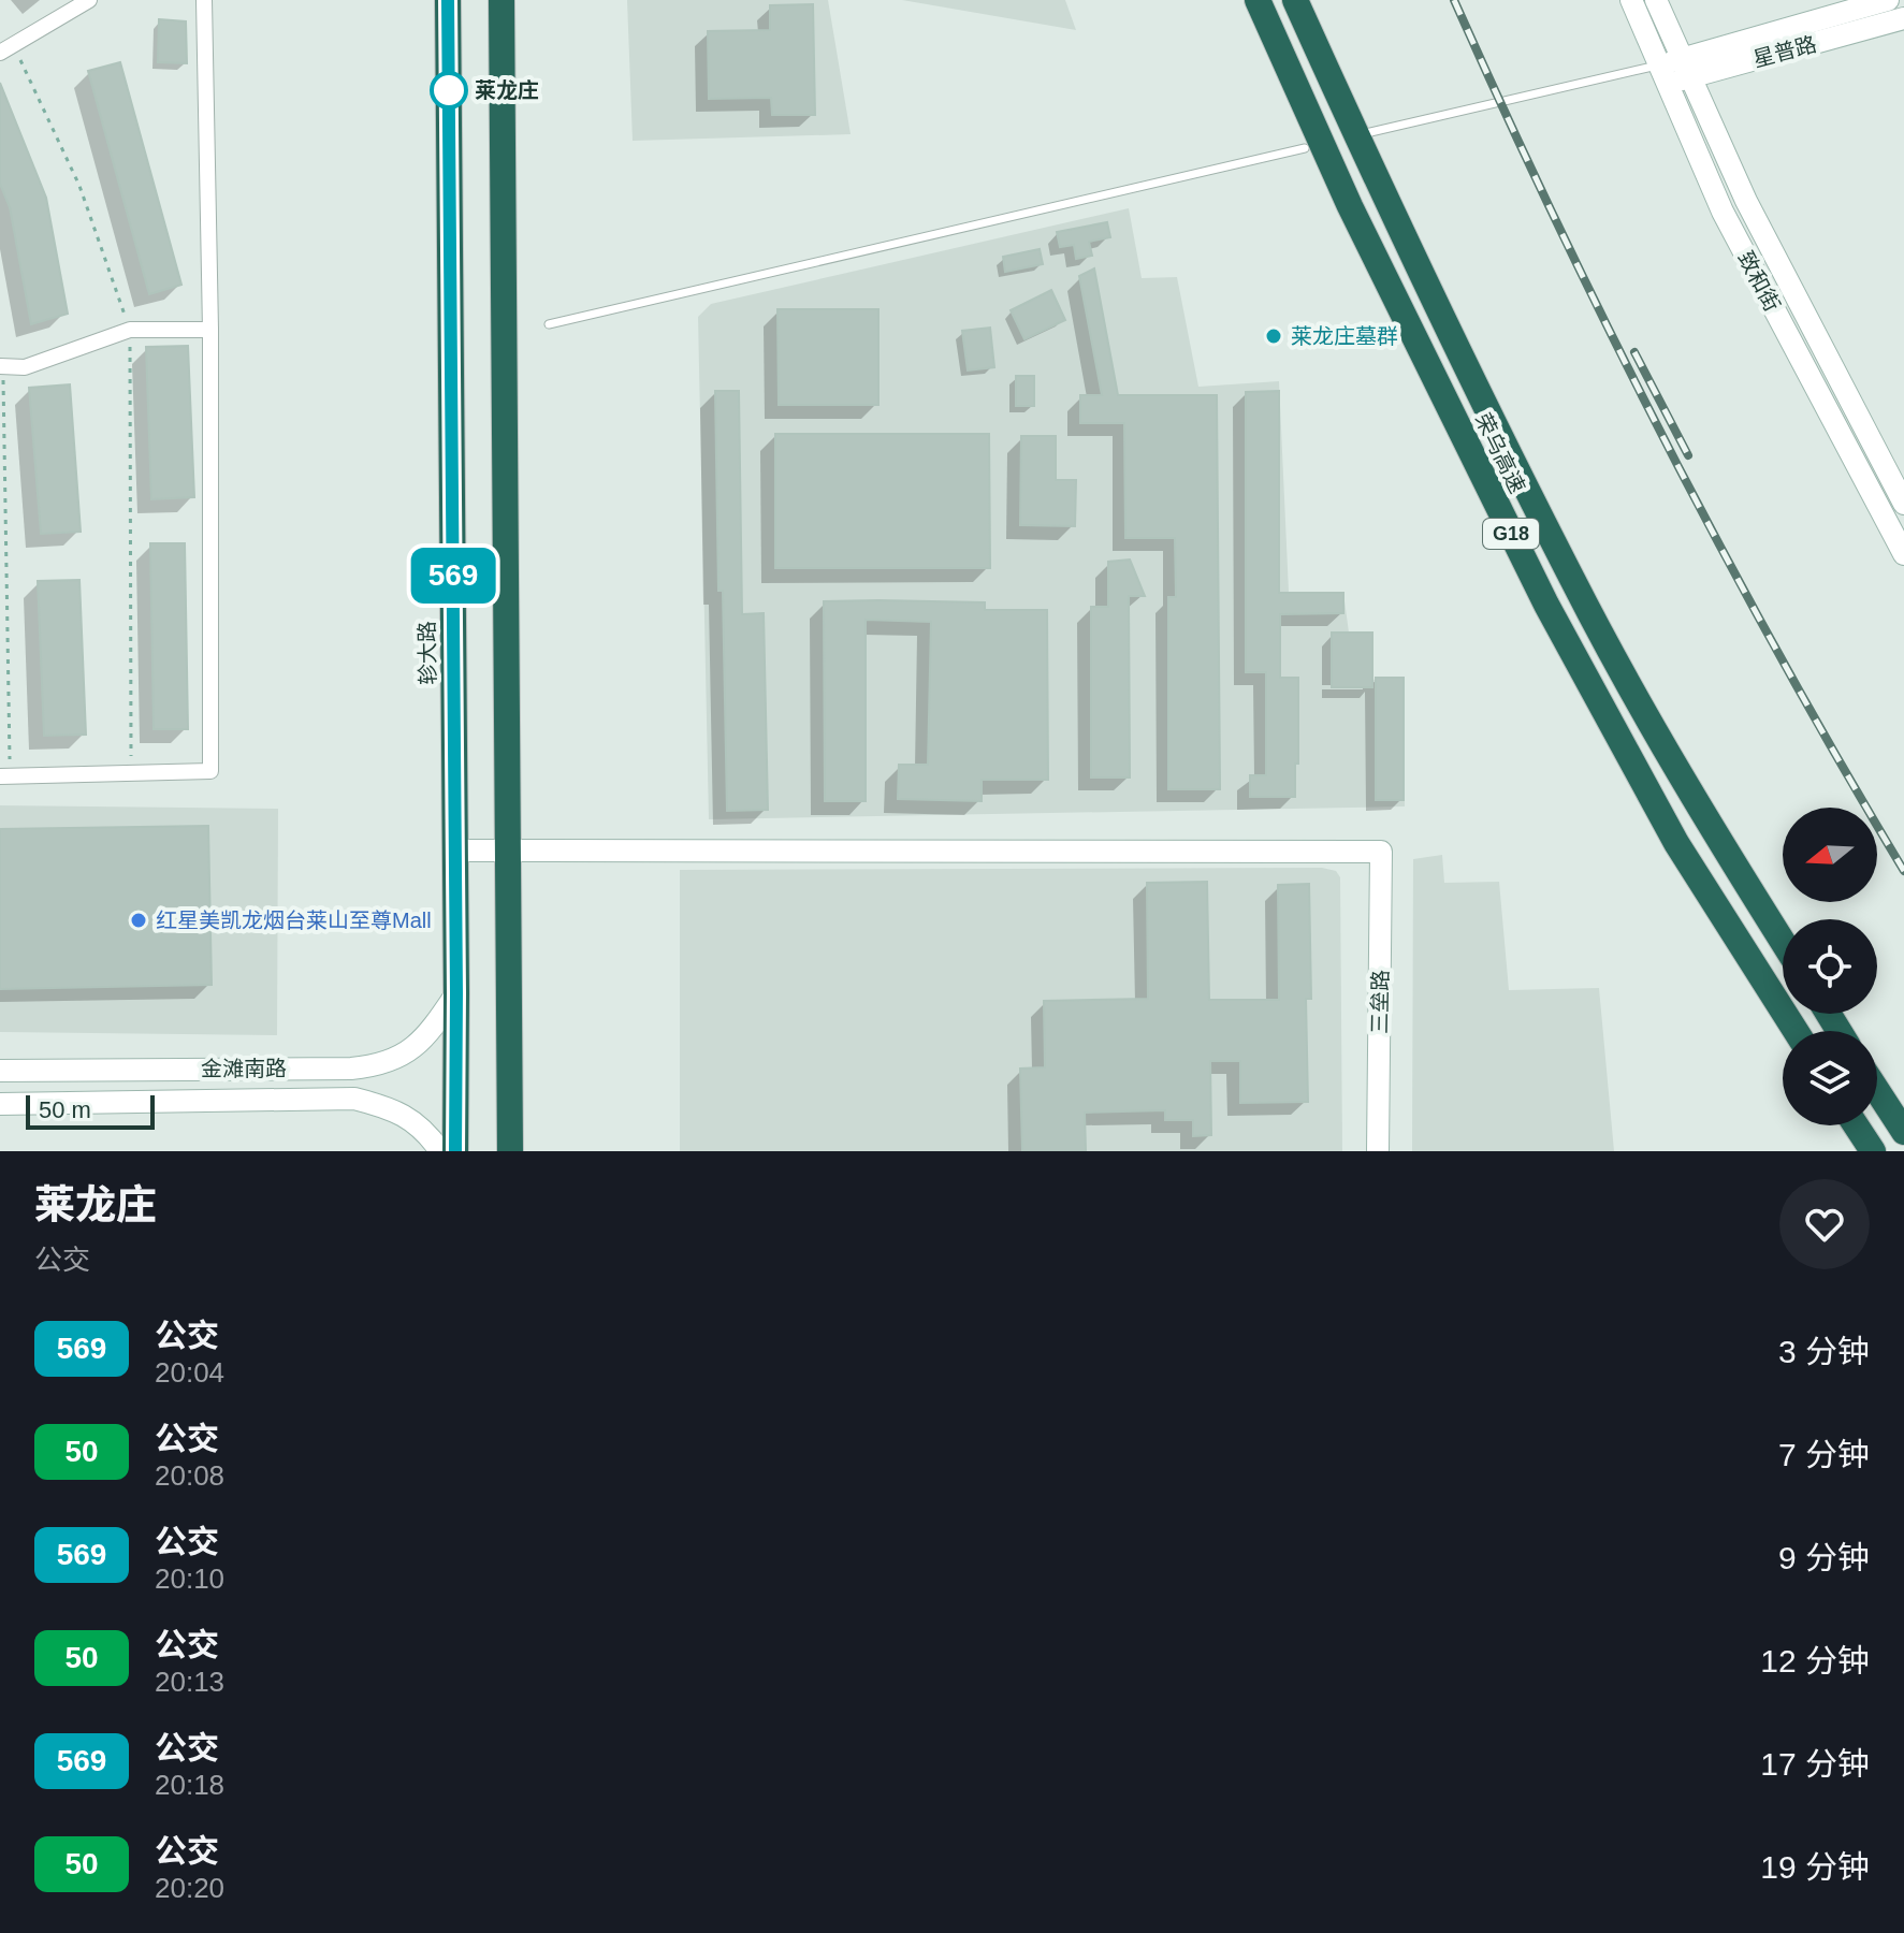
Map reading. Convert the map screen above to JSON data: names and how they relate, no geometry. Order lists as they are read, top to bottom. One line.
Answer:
{"streets":{"highway":["荣乌高速","G18","轸大路"],"street":["星普路","致和街","三垒路","金滩南路"]},"crossings":[["星普路","致和街"],["轸大路","金滩南路"]],"places":["莱龙庄","莱龙庄墓群","红星美凯龙烟台莱山至尊Mall"],"lines":["bus line 569"],"scale_bar":"50 m","north":"left","page":{"on_map":"569","scale":"50 m","heading":["莱龙庄","公交"],"list":[{"mark":"569","name":"公交","note":"20:04","value":"3 分钟"},{"mark":"50","name":"公交","note":"20:08","value":"7 分钟"},{"mark":"569","name":"公交","note":"20:10","value":"9 分钟"},{"mark":"50","name":"公交","note":"20:13","value":"12 分钟"},{"mark":"569","name":"公交","note":"20:18","value":"17 分钟"},{"mark":"50","name":"公交","note":"20:20","value":"19 分钟"}]}}
